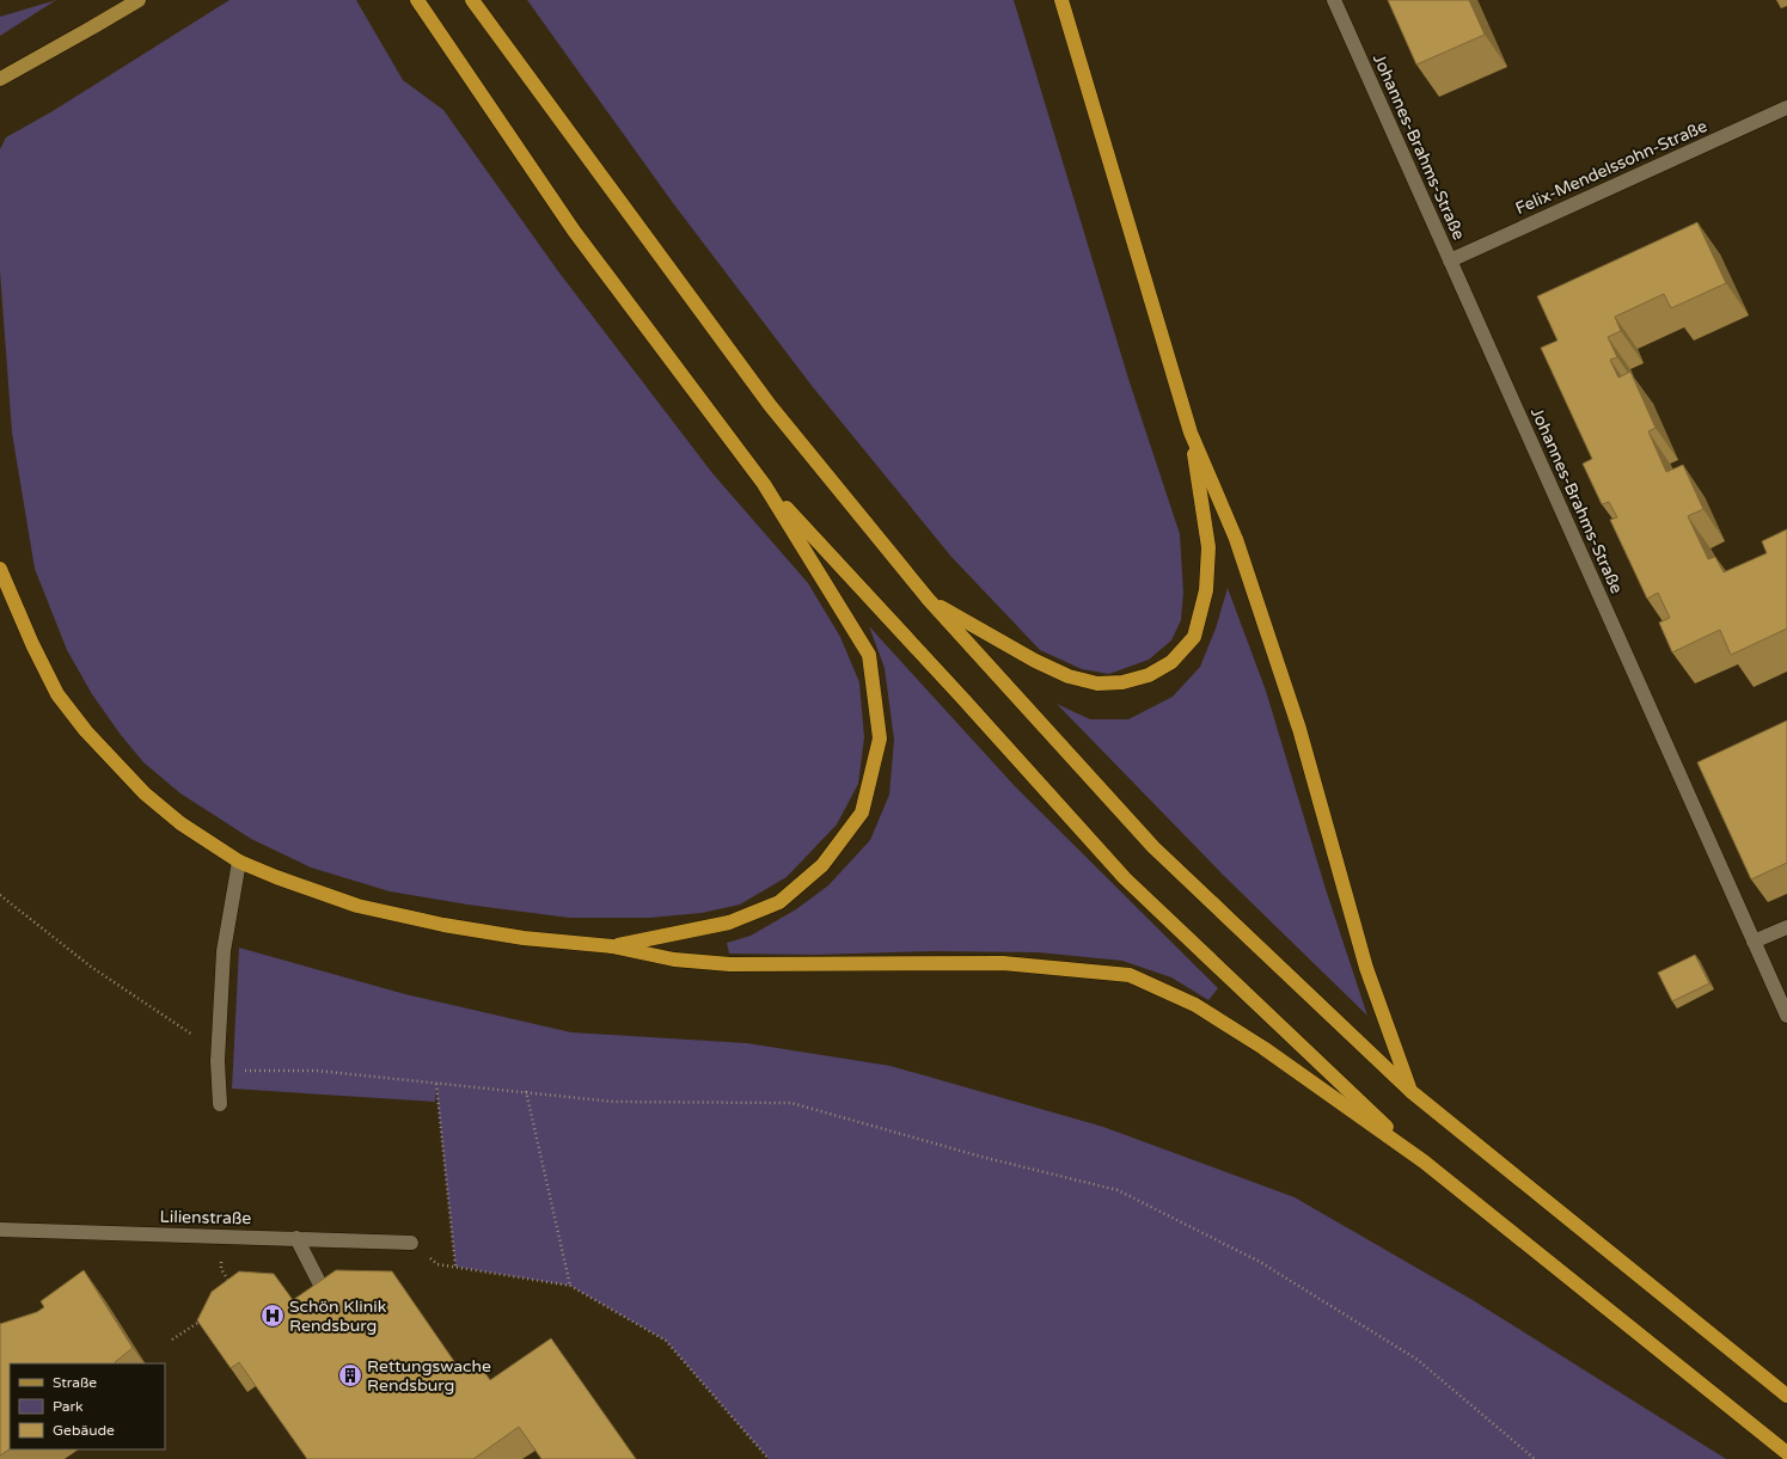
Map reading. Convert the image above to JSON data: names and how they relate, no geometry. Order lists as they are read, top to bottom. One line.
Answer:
{"streets":{"street":["Johannes-Brahms-Straße","Felix-Mendelssohn-Straße","Lilienstraße"]},"crossings":[["Johannes-Brahms-Straße","Felix-Mendelssohn-Straße"]],"places":{"hospital":["Schön Klinik Rendsburg"],"building":["Rettungswache Rendsburg"]},"legend":["Straße","Park","Gebäude"]}
